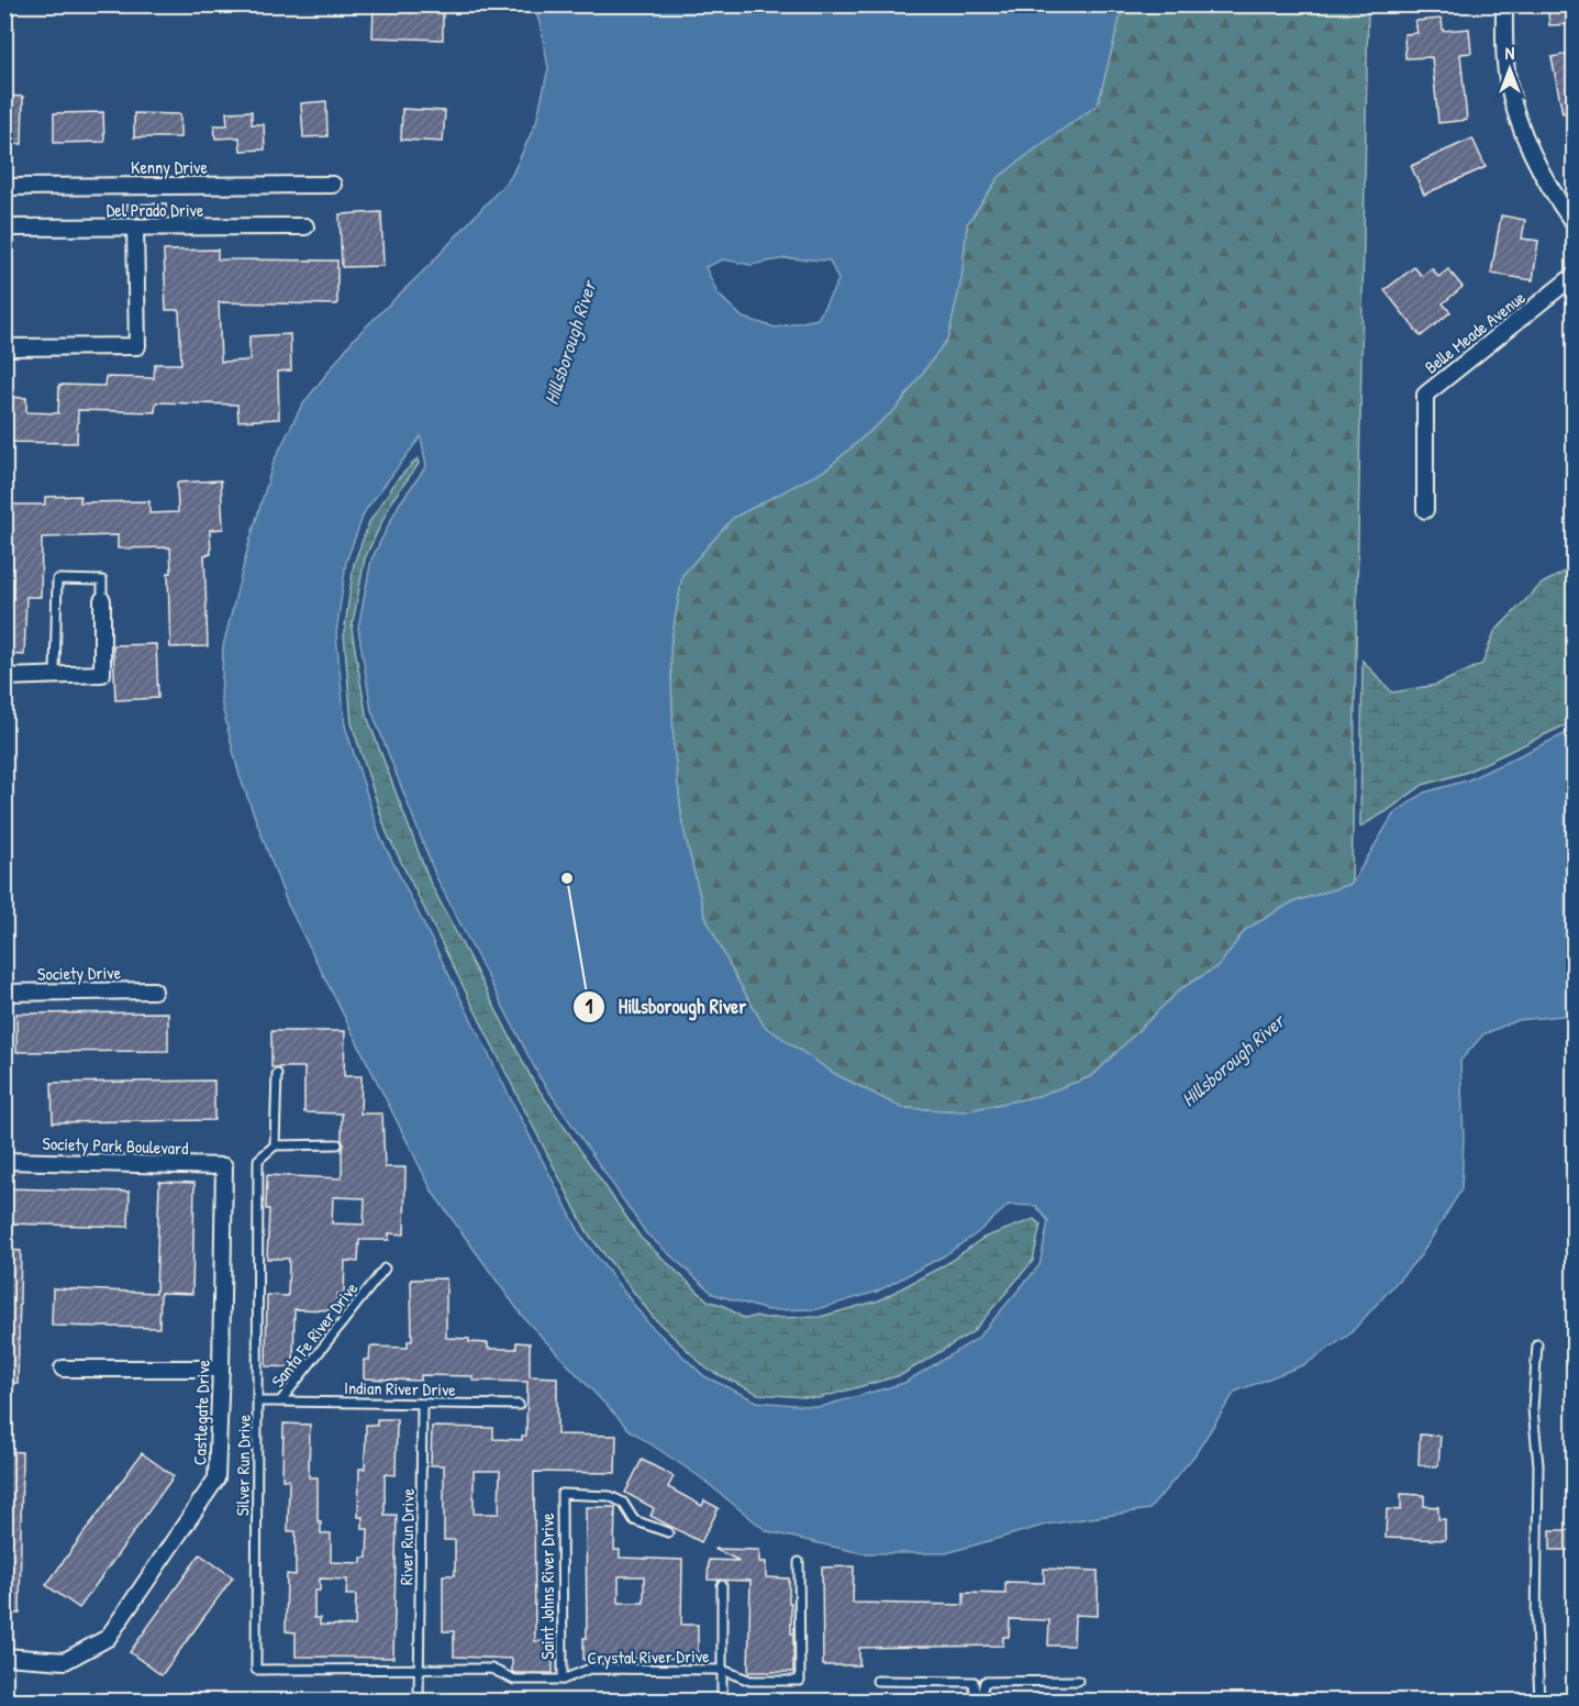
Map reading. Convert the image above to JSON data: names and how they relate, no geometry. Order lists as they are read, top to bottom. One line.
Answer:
{"streets":{"street":["Kenny Drive","Del Prado Drive","Belle Meade Avenue","Society Drive","Society Park Boulevard","Castlegate Drive"],"lane":["Santa Fe River Drive","Indian River Drive","Silver Run Drive","River Run Drive","Saint Johns River Drive","Crystal River Drive"]},"crossings":[["Society Park Boulevard","Castlegate Drive"],["Santa Fe River Drive","Indian River Drive"],["Santa Fe River Drive","Silver Run Drive"],["Indian River Drive","River Run Drive"],["Silver Run Drive","River Run Drive"],["Silver Run Drive","Crystal River Drive"],["River Run Drive","Crystal River Drive"],["Saint Johns River Drive","Crystal River Drive"]],"water":["Hillsborough River"],"places":["Hillsborough River"],"north":"top"}
